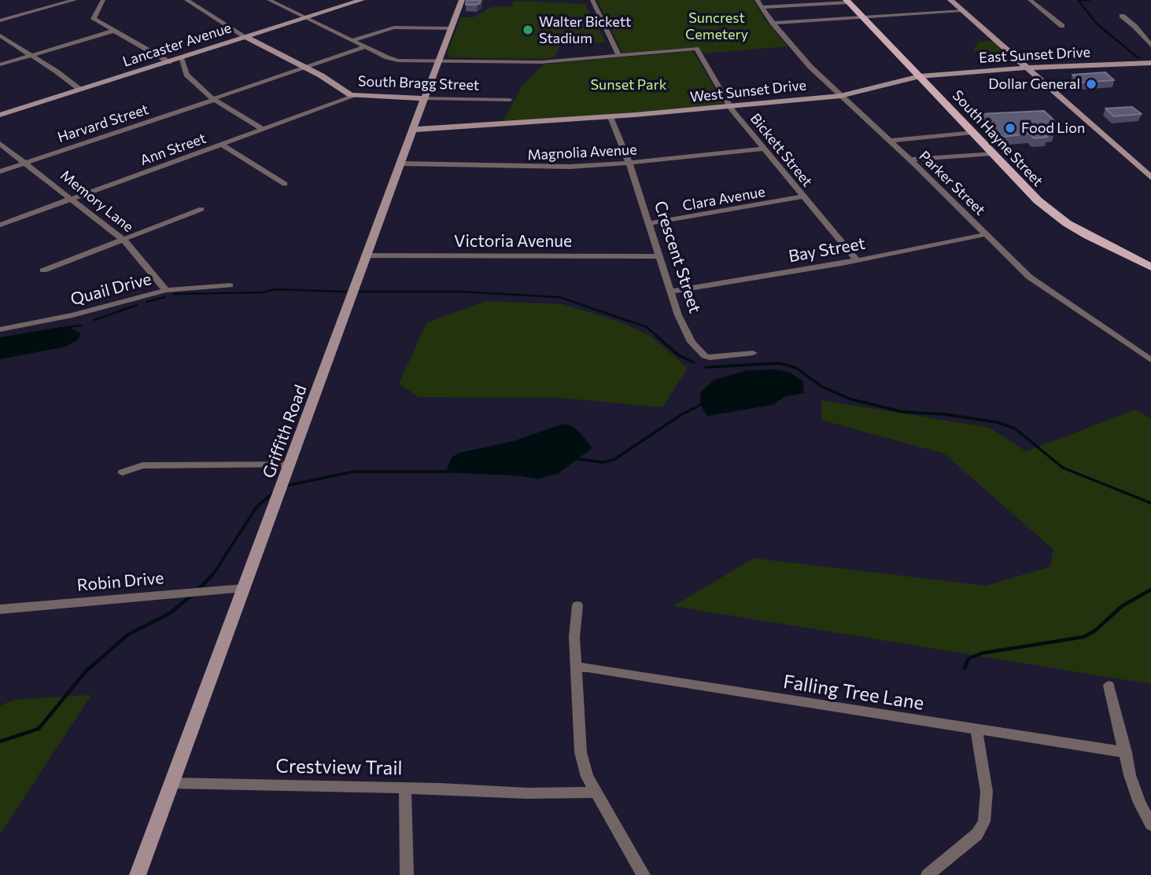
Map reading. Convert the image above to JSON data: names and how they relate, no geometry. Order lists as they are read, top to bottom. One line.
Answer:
{"streets":{"main road":["South Hayne Street"],"street":["Lancaster Avenue","East Sunset Drive","South Bragg Street","West Sunset Drive","Harvard Street","Ann Street","Bickett Street","Magnolia Avenue","Parker Street","Clara Avenue","Memory Lane","Victoria Avenue","Bay Street","Crescent Street","Quail Drive","Griffith Road","Robin Drive","Falling Tree Lane","Crestview Trail"]},"crossings":[["Lancaster Avenue","South Bragg Street"],["East Sunset Drive","West Sunset Drive"],["East Sunset Drive","South Hayne Street"],["South Bragg Street","Harvard Street"],["South Bragg Street","Ann Street"],["South Bragg Street","Griffith Road"],["West Sunset Drive","South Hayne Street"],["West Sunset Drive","Bickett Street"],["West Sunset Drive","Parker Street"],["West Sunset Drive","Crescent Street"],["West Sunset Drive","Griffith Road"],["Harvard Street","Memory Lane"],["Ann Street","Memory Lane"],["Bickett Street","Magnolia Avenue"],["Bickett Street","Clara Avenue"],["Bickett Street","Bay Street"],["Magnolia Avenue","Crescent Street"],["Magnolia Avenue","Griffith Road"],["Parker Street","Bay Street"],["Clara Avenue","Crescent Street"],["Memory Lane","Quail Drive"],["Victoria Avenue","Crescent Street"],["Victoria Avenue","Griffith Road"],["Bay Street","Crescent Street"],["Griffith Road","Robin Drive"],["Griffith Road","Crestview Trail"]],"parks":["Suncrest Cemetery","Sunset Park"],"places":["Walter Bickett Stadium","Dollar General","Food Lion"]}
